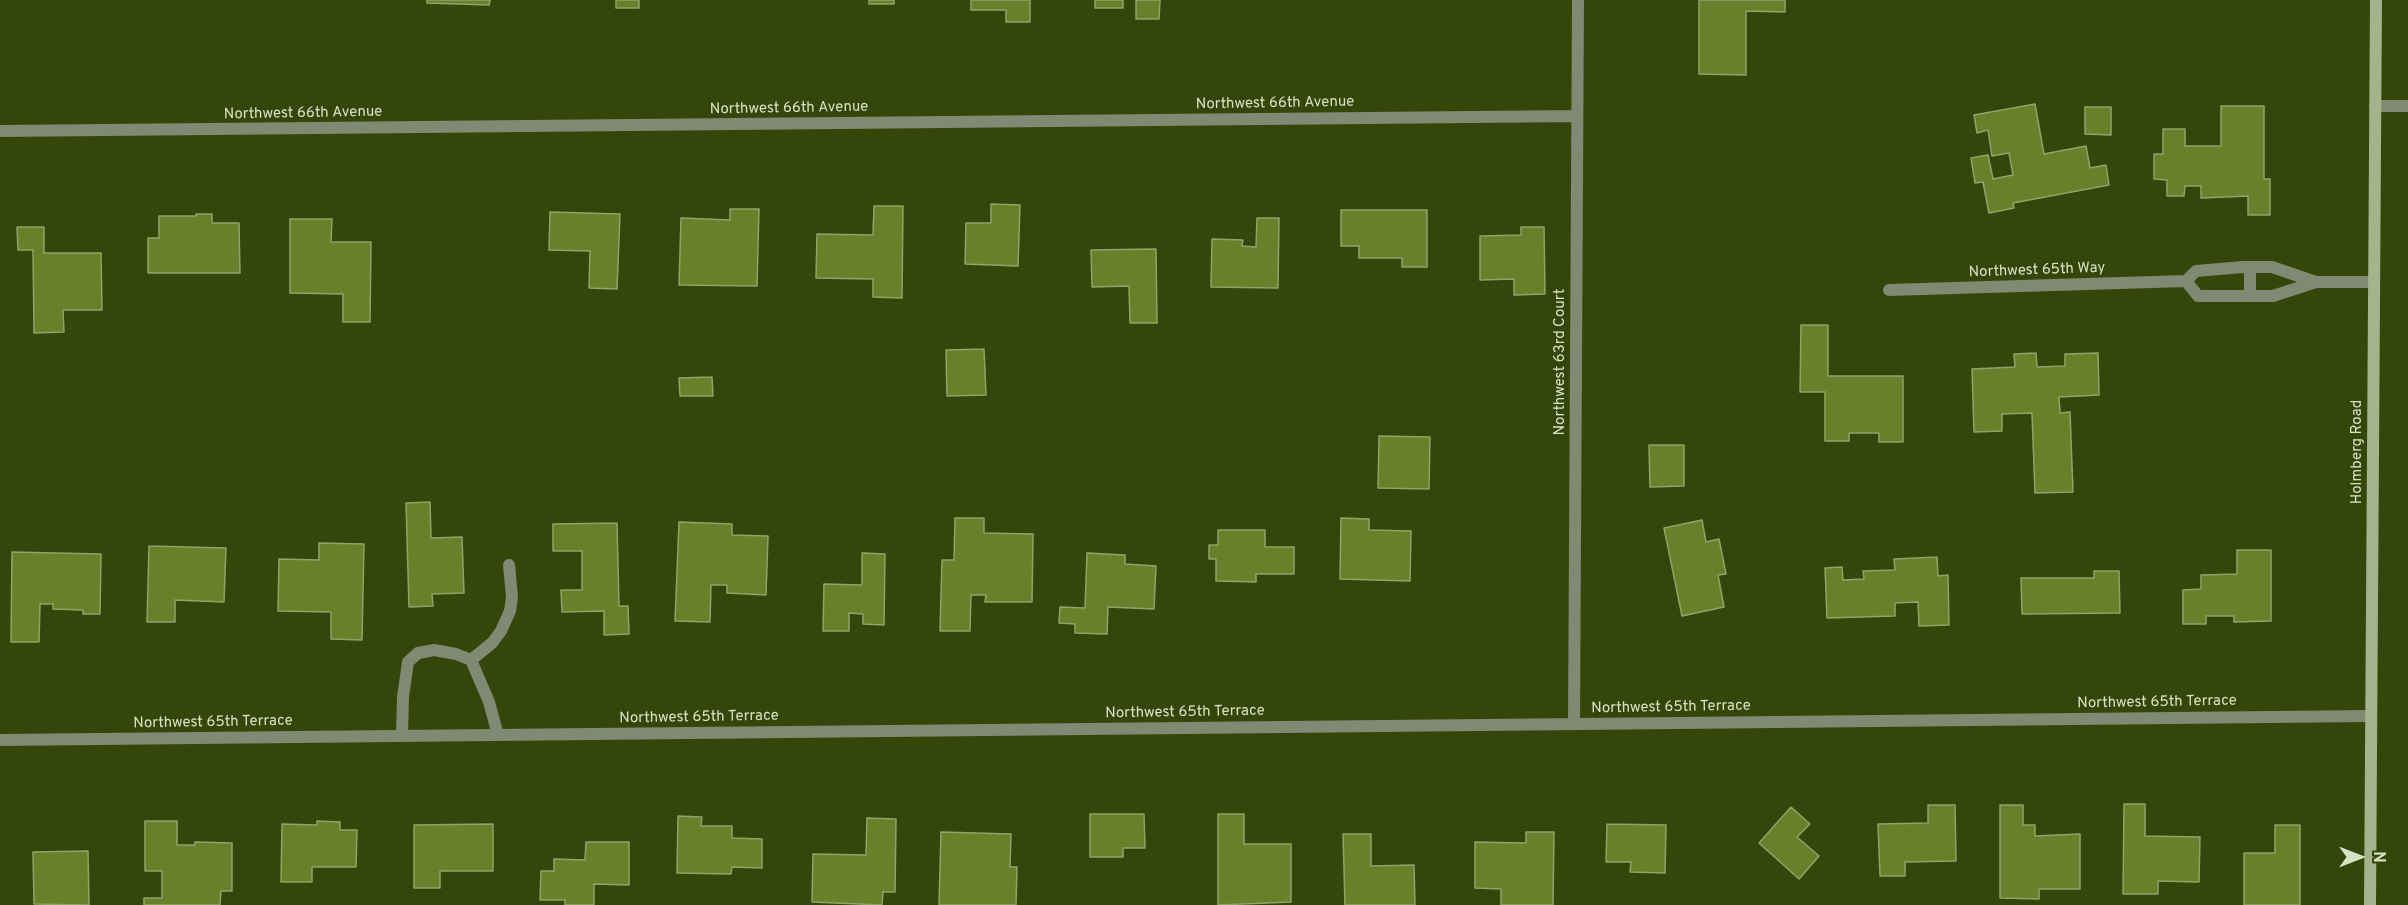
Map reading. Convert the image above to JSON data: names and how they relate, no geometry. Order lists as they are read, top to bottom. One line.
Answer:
{"streets":{"street":["Northwest 66th Avenue","Northwest 65th Way","Northwest 63rd Court","Holmberg Road","Northwest 65th Terrace"]},"crossings":[["Northwest 66th Avenue","Northwest 63rd Court"],["Northwest 65th Way","Holmberg Road"],["Northwest 63rd Court","Northwest 65th Terrace"],["Holmberg Road","Northwest 65th Terrace"]],"north":"right"}
